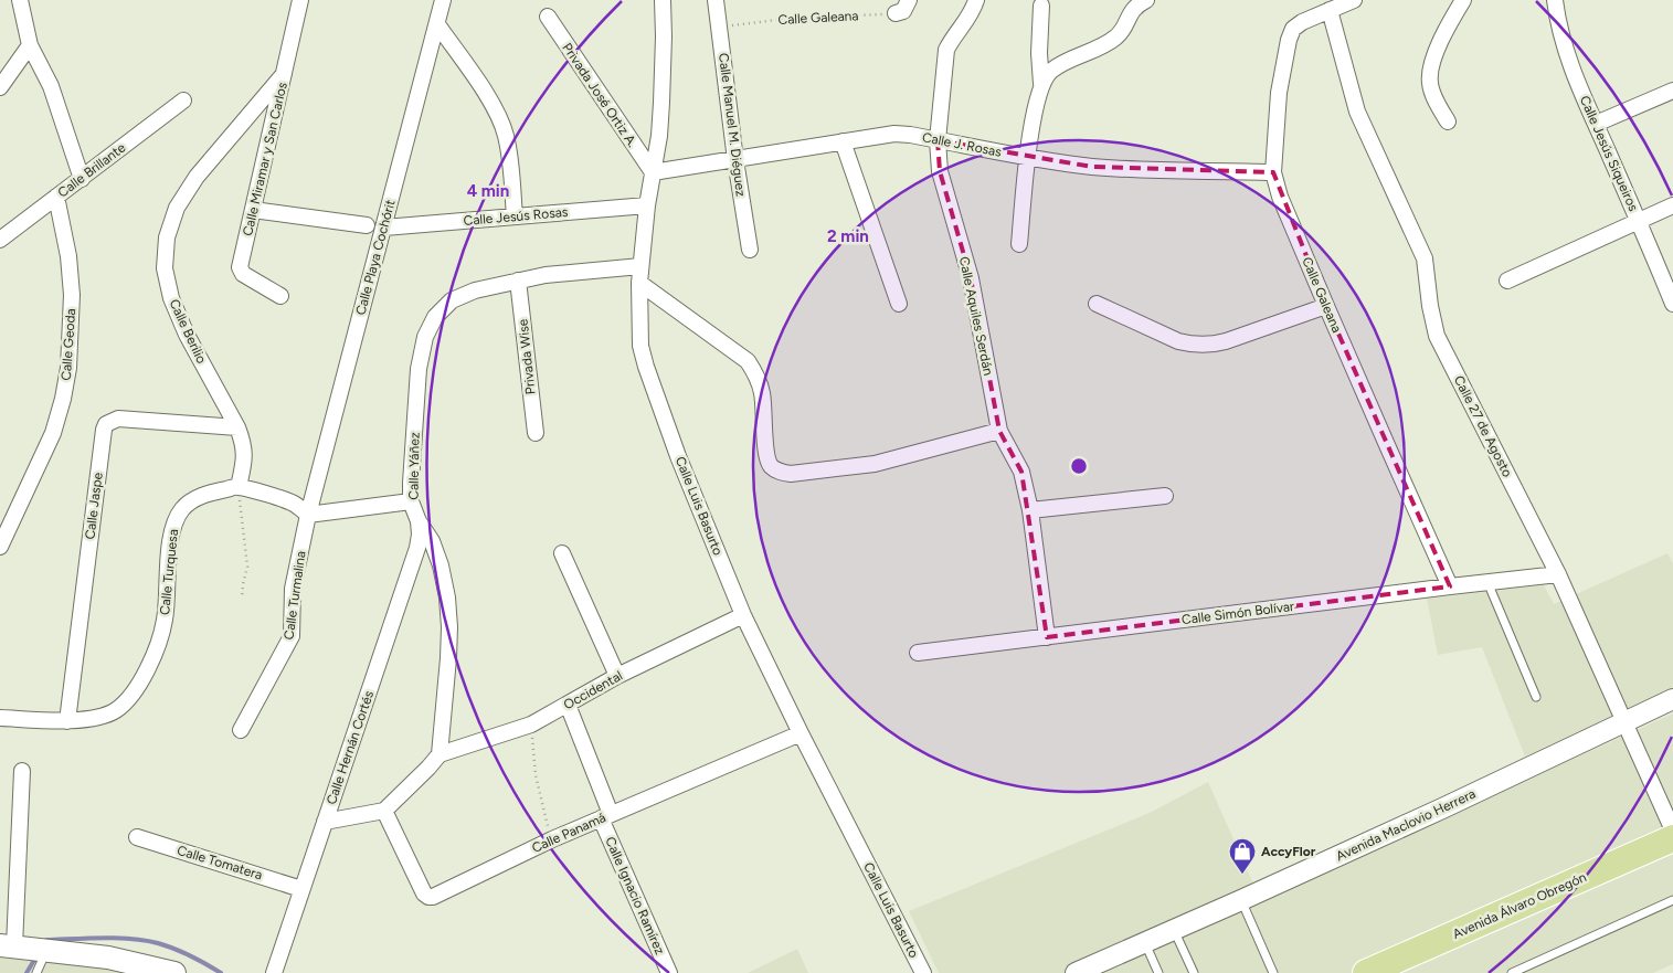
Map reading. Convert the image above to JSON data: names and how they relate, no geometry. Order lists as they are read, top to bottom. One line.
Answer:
{"streets":{"highway":["Avenida Álvaro Obregón"],"street":["Calle Galeana","Privada José Ortiz A.","Calle Manuel M. Diéguez","Calle J. Rosas","Calle Jesús Siqueiros","Calle Miramar y San Carlos","Calle Brillante","Calle Jesús Rosas","Calle Playa Cochórit","Calle Aquiles Serdán","Calle Berilio","Calle Geoda","Privada Wise","Calle 27 de Agosto","Calle Yáñez","Calle Jaspe","Calle Luis Basurto","Calle Turquesa","Calle Turmalina","Calle Simón Bolívar","Occidental","Calle Hernán Cortés","Avenida Maclovio Herrera","Calle Panamá","Calle Tomatera","Calle Ignacio Ramírez"]},"crossings":[["Calle Galeana","Calle Manuel M. Diéguez"],["Calle Galeana","Calle J. Rosas"],["Calle Galeana","Calle 27 de Agosto"],["Calle Galeana","Calle Simón Bolívar"],["Privada José Ortiz A.","Calle J. Rosas"],["Privada José Ortiz A.","Calle Luis Basurto"],["Calle Manuel M. Diéguez","Calle J. Rosas"],["Calle J. Rosas","Calle Aquiles Serdán"],["Calle J. Rosas","Calle Luis Basurto"],["Calle Miramar y San Carlos","Calle Berilio"],["Calle Brillante","Calle Geoda"],["Calle Jesús Rosas","Calle Playa Cochórit"],["Calle Jesús Rosas","Calle Luis Basurto"],["Calle Playa Cochórit","Calle Turquesa"],["Calle Playa Cochórit","Calle Turmalina"],["Calle Aquiles Serdán","Calle Simón Bolívar"],["Calle Berilio","Calle Jaspe"],["Calle Berilio","Calle Turquesa"],["Privada Wise","Calle Yáñez"],["Calle 27 de Agosto","Calle Simón Bolívar"],["Calle 27 de Agosto","Avenida Maclovio Herrera"],["Calle Yáñez","Calle Luis Basurto"],["Calle Yáñez","Occidental"],["Calle Yáñez","Calle Hernán Cortés"],["Calle Jaspe","Calle Turquesa"],["Calle Luis Basurto","Occidental"],["Calle Luis Basurto","Calle Panamá"],["Calle Turquesa","Calle Turmalina"],["Occidental","Calle Ignacio Ramírez"],["Calle Hernán Cortés","Calle Tomatera"],["Calle Panamá","Calle Ignacio Ramírez"]],"places":{"shop":["AccyFlor"]},"rings":["4 min","2 min"]}
